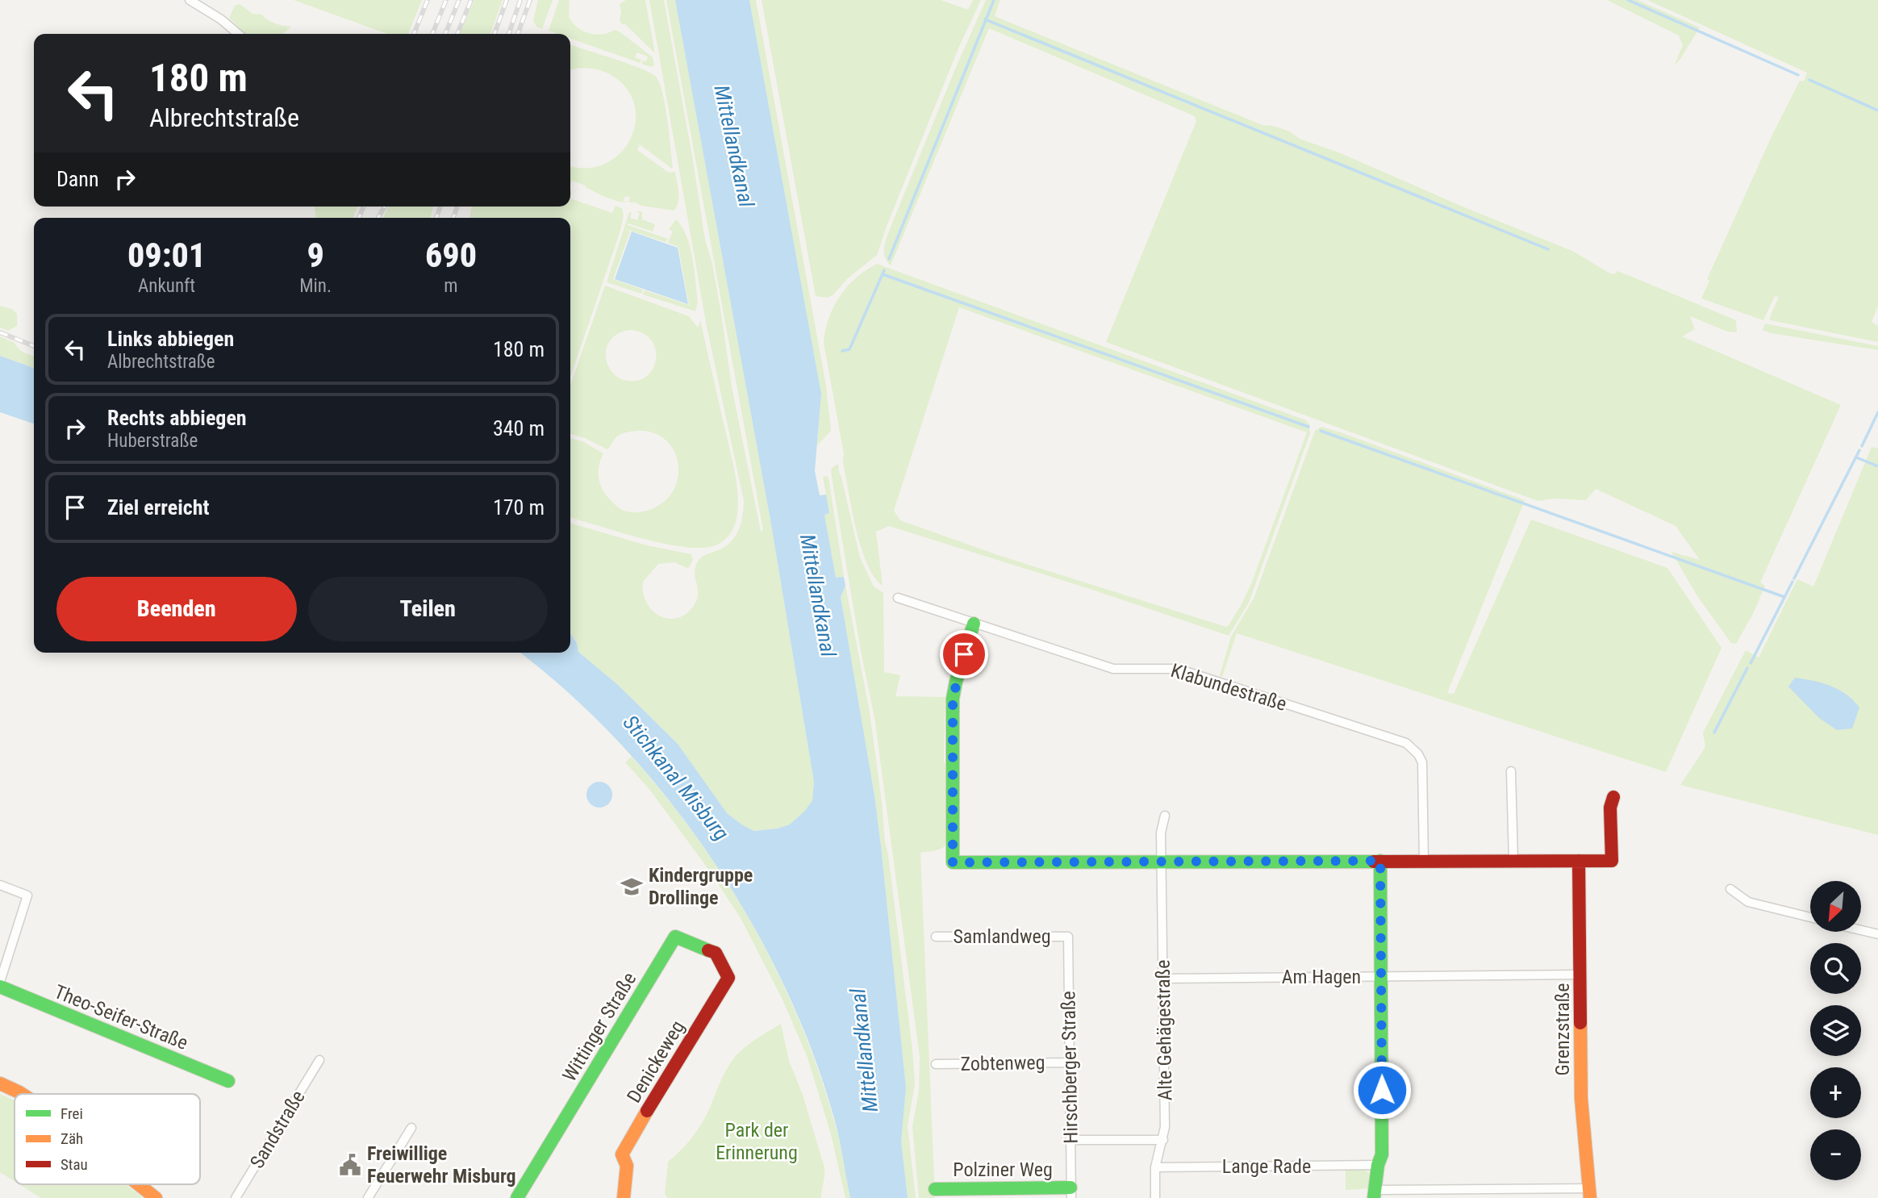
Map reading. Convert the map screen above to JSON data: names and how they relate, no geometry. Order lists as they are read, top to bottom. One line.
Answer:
{"streets":{"street":["Klabundestraße","Samlandweg","Am Hagen","Theo-Seifer-Straße","Wittinger Straße","Grenzstraße","Alte Gehägestraße","Denickeweg","Zobtenweg","Hirschberger Straße","Sandstraße","Lange Rade","Polziner Weg"]},"crossings":[["Samlandweg","Hirschberger Straße"],["Am Hagen","Grenzstraße"],["Am Hagen","Alte Gehägestraße"],["Wittinger Straße","Denickeweg"],["Alte Gehägestraße","Lange Rade"],["Zobtenweg","Hirschberger Straße"],["Hirschberger Straße","Polziner Weg"]],"water":["Mittellandkanal","Stichkanal Misburg"],"parks":["Park der Erinnerung"],"places":{"school or university":["Kindergruppe Drollinge"],"public building":["Freiwillige Feuerwehr Misburg"]},"legend":["Frei","Zäh","Stau"],"north":"bottom left","page":{"turn":["180 m","Albrechtstraße"],"then":"Dann","eta":["09:01","Ankunft","9","Min.","690","m"],"list":[{"name":"Links abbiegen","note":"Albrechtstraße","value":"180 m"},{"name":"Rechts abbiegen","note":"Huberstraße","value":"340 m"},{"name":"Ziel erreicht","value":"170 m"}],"buttons":["Beenden","Teilen"],"map_buttons":["+","−"]}}
